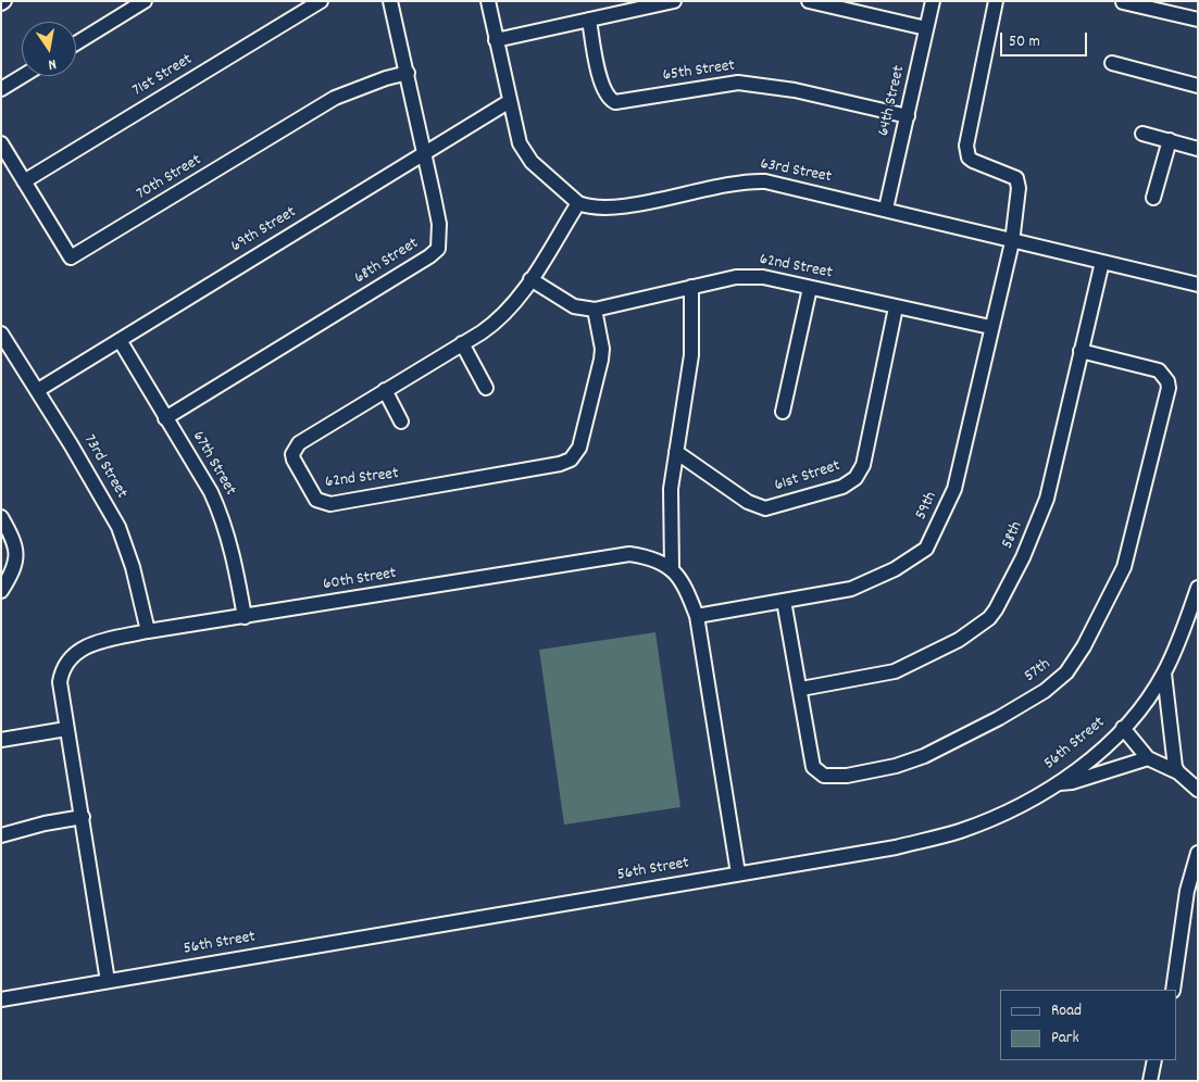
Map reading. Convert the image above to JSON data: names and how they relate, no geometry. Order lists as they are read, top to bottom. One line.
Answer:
{"streets":{"street":["65th Street","71st Street","64th Street","63rd Street","70th Street","69th Street","68th Street","62nd Street","67th Street","73rd Street","61st Street","59th","58th","60th Street","57th","56th Street"]},"crossings":[["65th Street","64th Street"],["71st Street","70th Street"],["64th Street","63rd Street"],["63rd Street","62nd Street"],["63rd Street","59th"],["63rd Street","58th"],["70th Street","68th Street"],["69th Street","68th Street"],["69th Street","67th Street"],["69th Street","73rd Street"],["68th Street","67th Street"],["62nd Street","61st Street"],["62nd Street","59th"],["67th Street","60th Street"],["73rd Street","60th Street"],["59th","57th"],["58th","57th"],["60th Street","56th Street"]],"legend":["Road","Park"],"scale_bar":"50 m","north":"bottom"}
